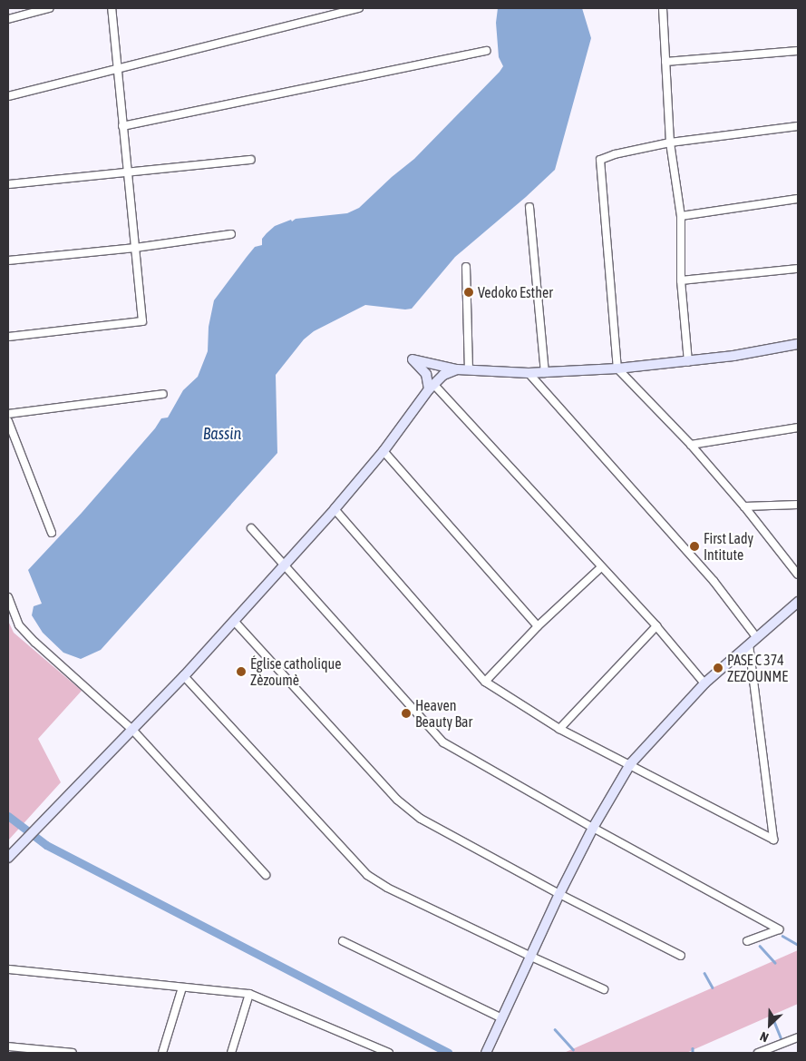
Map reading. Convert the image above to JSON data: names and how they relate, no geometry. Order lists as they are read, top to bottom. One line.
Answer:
{"water":["Bassin"],"places":["Vedoko Esther","First Lady Intitute","PASE C 374 ZEZOUNME","Église catholique Zèzoumè","Heaven Beauty Bar"],"north":"bottom left"}
